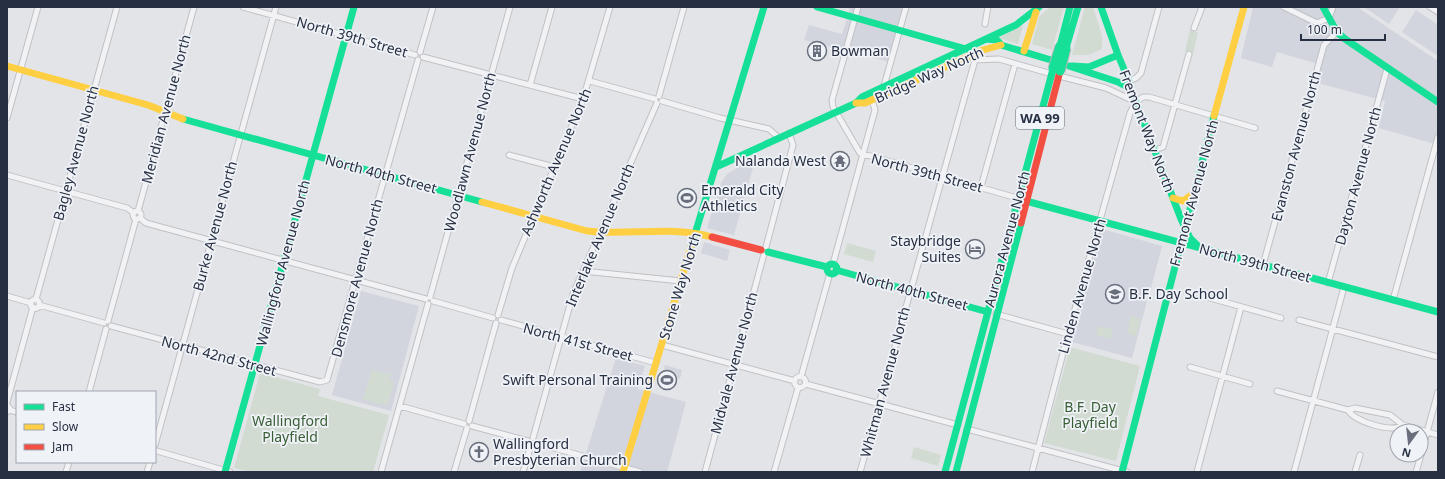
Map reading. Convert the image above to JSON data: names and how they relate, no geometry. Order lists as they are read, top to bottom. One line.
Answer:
{"streets":{"main road":["North 39th Street","Bridge Way North","WA 99","Fremont Way North","North 40th Street","Fremont Avenue North","Aurora Avenue North","Wallingford Avenue North","Stone Way North"],"street":["Meridian Avenue North","Evanston Avenue North","Woodlawn Avenue North","Bagley Avenue North","Ashworth Avenue North","Dayton Avenue North","Burke Avenue North","Interlake Avenue North","Densmore Avenue North","Linden Avenue North","North 41st Street","North 42nd Street","Midvale Avenue North","Whitman Avenue North"]},"crossings":[["North 39th Street","Bridge Way North"],["North 39th Street","Fremont Way North"],["North 39th Street","Evanston Avenue North"],["North 39th Street","Woodlawn Avenue North"],["North 39th Street","Ashworth Avenue North"],["North 39th Street","Dayton Avenue North"],["North 39th Street","Fremont Avenue North"],["North 39th Street","Burke Avenue North"],["North 39th Street","Aurora Avenue North"],["North 39th Street","Wallingford Avenue North"],["North 39th Street","Densmore Avenue North"],["North 39th Street","Linden Avenue North"],["North 39th Street","Whitman Avenue North"],["Bridge Way North","Stone Way North"],["Bridge Way North","Midvale Avenue North"],["Bridge Way North","Whitman Avenue North"],["Meridian Avenue North","North 40th Street"],["Fremont Way North","Fremont Avenue North"],["Fremont Way North","Linden Avenue North"],["Woodlawn Avenue North","North 40th Street"],["Woodlawn Avenue North","North 41st Street"],["Bagley Avenue North","North 40th Street"],["Ashworth Avenue North","North 40th Street"],["Ashworth Avenue North","North 41st Street"],["North 40th Street","Burke Avenue North"],["North 40th Street","Interlake Avenue North"],["North 40th Street","Aurora Avenue North"],["North 40th Street","Wallingford Avenue North"],["North 40th Street","Densmore Avenue North"],["North 40th Street","Stone Way North"],["North 40th Street","Linden Avenue North"],["North 40th Street","Midvale Avenue North"],["North 40th Street","Whitman Avenue North"],["Burke Avenue North","North 41st Street"],["Burke Avenue North","North 42nd Street"],["Interlake Avenue North","North 41st Street"],["Wallingford Avenue North","North 41st Street"],["Wallingford Avenue North","North 42nd Street"],["Densmore Avenue North","North 41st Street"],["Densmore Avenue North","North 42nd Street"],["Stone Way North","North 41st Street"]],"parks":["B.F. Day Playfield","Wallingford Playfield"],"places":{"building":["Bowman"],"temple":["Nalanda West"],"sports":["Emerald City Athletics","Swift Personal Training"],"hotel":["Staybridge Suites"],"school or university":["B.F. Day School"],"church":["Wallingford Presbyterian Church"]},"legend":["Fast","Slow","Jam"],"scale_bar":"100 m","north":"bottom"}
